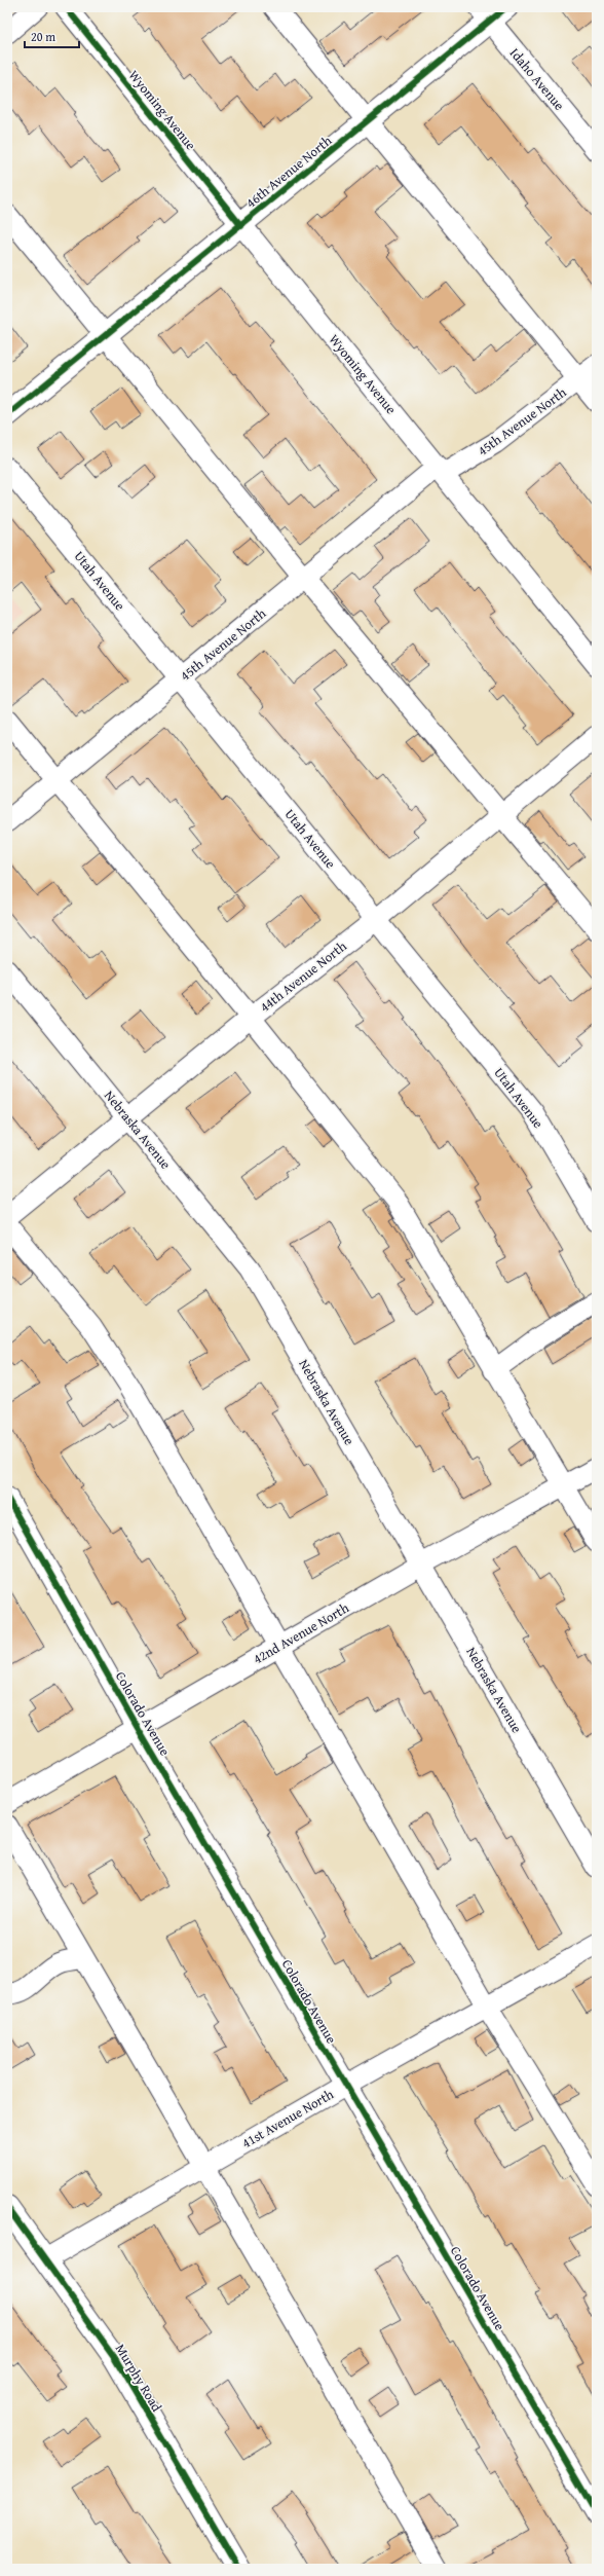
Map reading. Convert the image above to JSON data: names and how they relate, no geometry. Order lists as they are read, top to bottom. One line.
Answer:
{"streets":{"main road":["46th Avenue North","Murphy Road"],"street":["Idaho Avenue","Wyoming Avenue","45th Avenue North","Utah Avenue","44th Avenue North","Nebraska Avenue","42nd Avenue North","Colorado Avenue","41st Avenue North"]},"crossings":[["Idaho Avenue","46th Avenue North"],["Wyoming Avenue","46th Avenue North"],["Wyoming Avenue","45th Avenue North"],["45th Avenue North","Utah Avenue"],["Utah Avenue","44th Avenue North"],["44th Avenue North","Nebraska Avenue"],["Nebraska Avenue","42nd Avenue North"],["42nd Avenue North","Colorado Avenue"],["Colorado Avenue","41st Avenue North"],["41st Avenue North","Murphy Road"]],"scale_bar":"20 m"}
